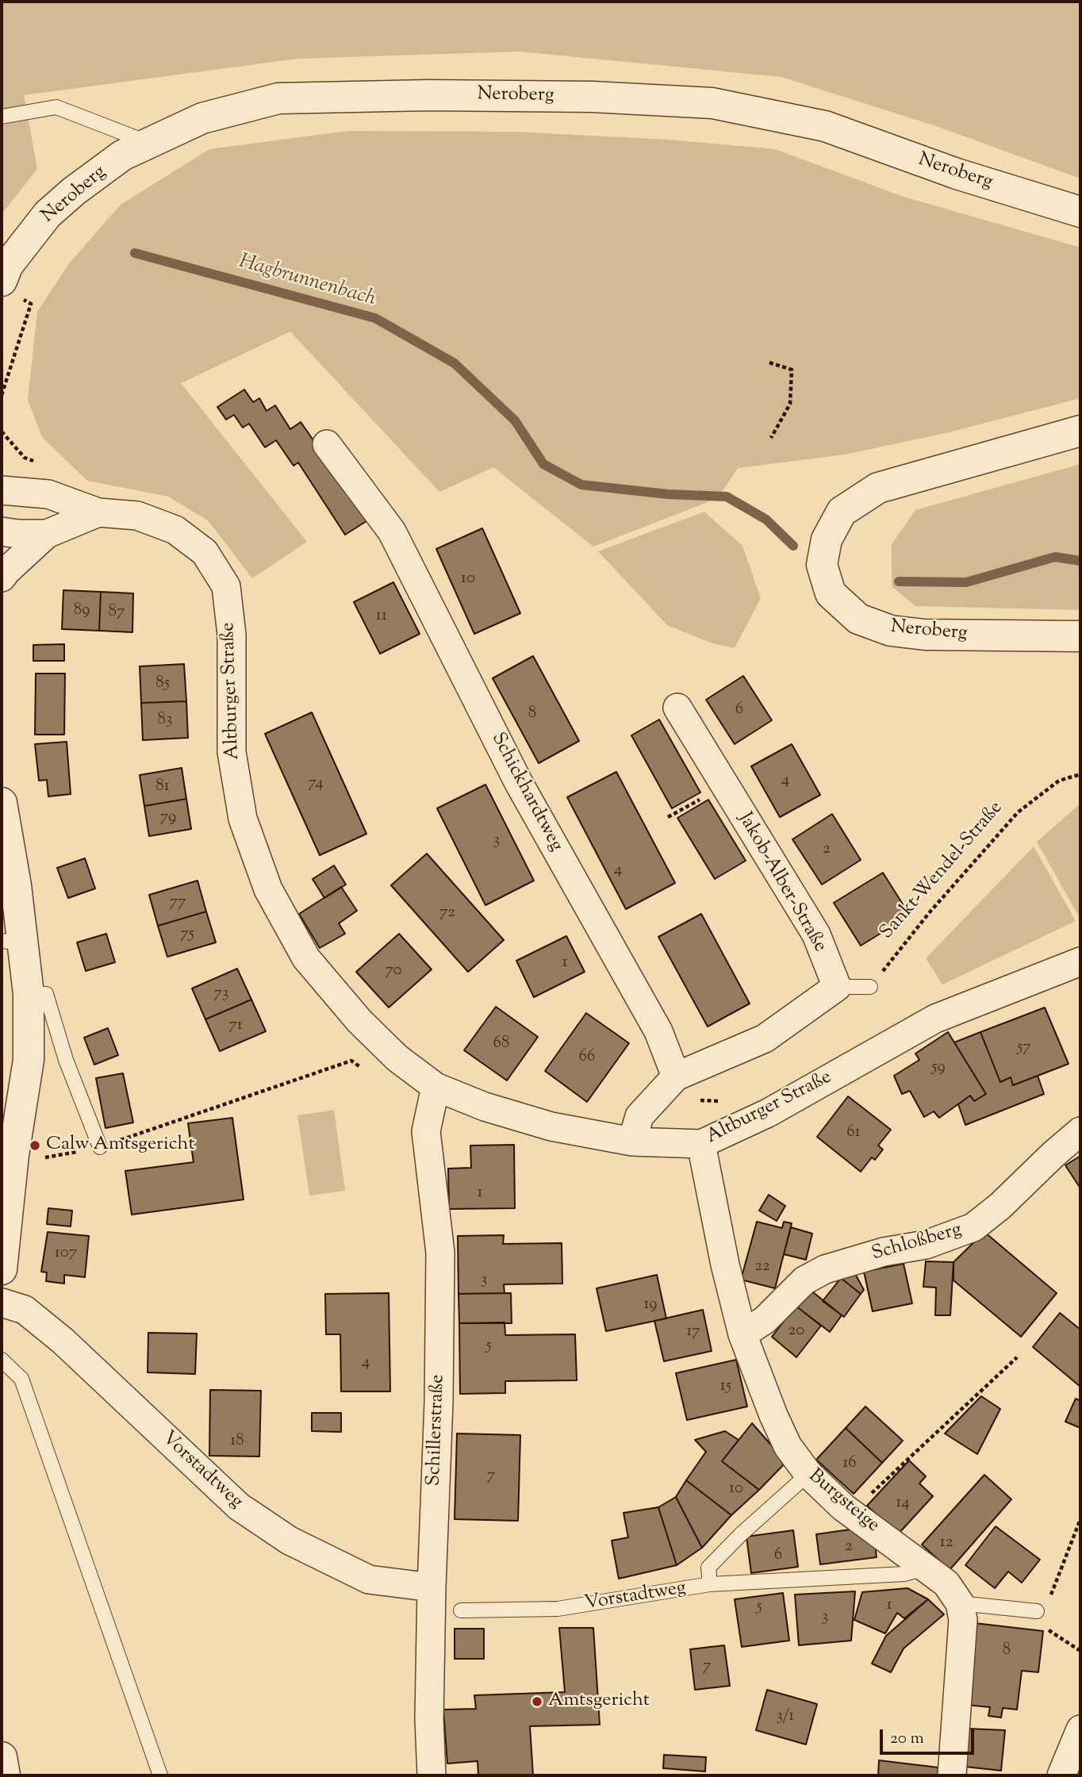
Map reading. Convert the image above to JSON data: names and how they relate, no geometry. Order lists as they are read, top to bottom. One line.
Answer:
{"streets":{"street":["Neroberg","Altburger Straße","Schickhardtweg","Jakob-Alber-Straße","Schloßberg","Schillerstraße","Vorstadtweg","Burgsteige"],"path":["Sankt-Wendel-Straße"]},"crossings":[["Altburger Straße","Schillerstraße"],["Altburger Straße","Burgsteige"],["Schloßberg","Burgsteige"],["Schillerstraße","Vorstadtweg"],["Vorstadtweg","Burgsteige"]],"water":["Hagbrunnenbach"],"places":["Calw Amtsgericht","Amtsgericht"],"house_numbers":["10","89","87","11","85","6","8","83","4","74","81","79","3","2","4","77","72","75","1","70","73","71","68","57","66","59","61","1","107","22","3","19","20","17","5","4","15","18","16","7","10","14","12","2","6","1","5","3","8","7","3/1"],"scale_bar":"20 m"}
